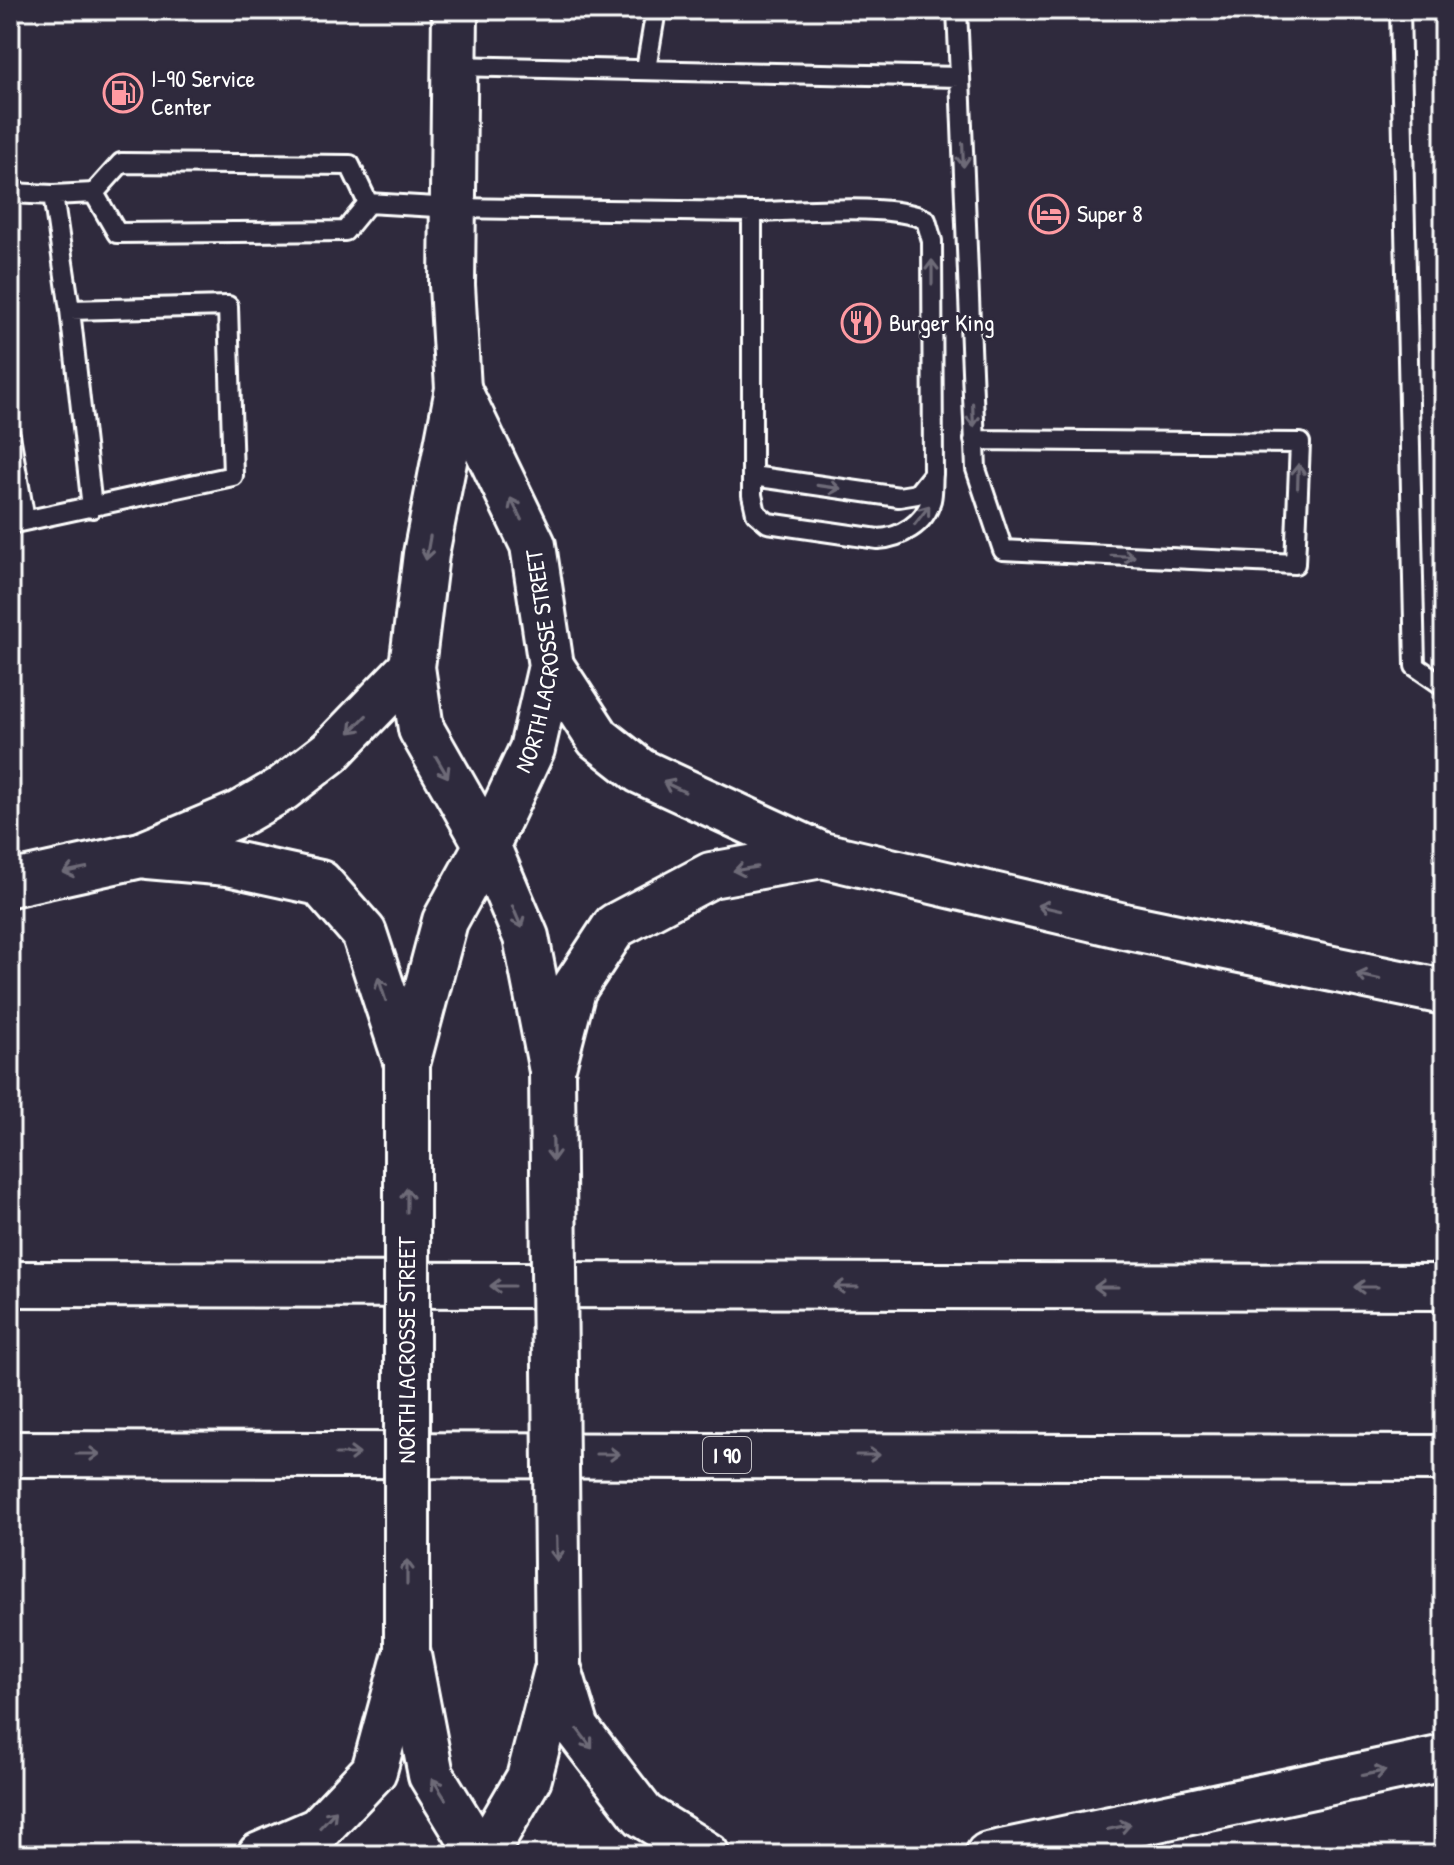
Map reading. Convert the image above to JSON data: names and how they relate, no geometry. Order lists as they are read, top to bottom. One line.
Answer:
{"streets":{"main road":["NORTH LACROSSE STREET","I 90"]},"places":{"fuel station":["I-90 Service Center"],"hotel":["Super 8"],"restaurant":["Burger King"]}}
